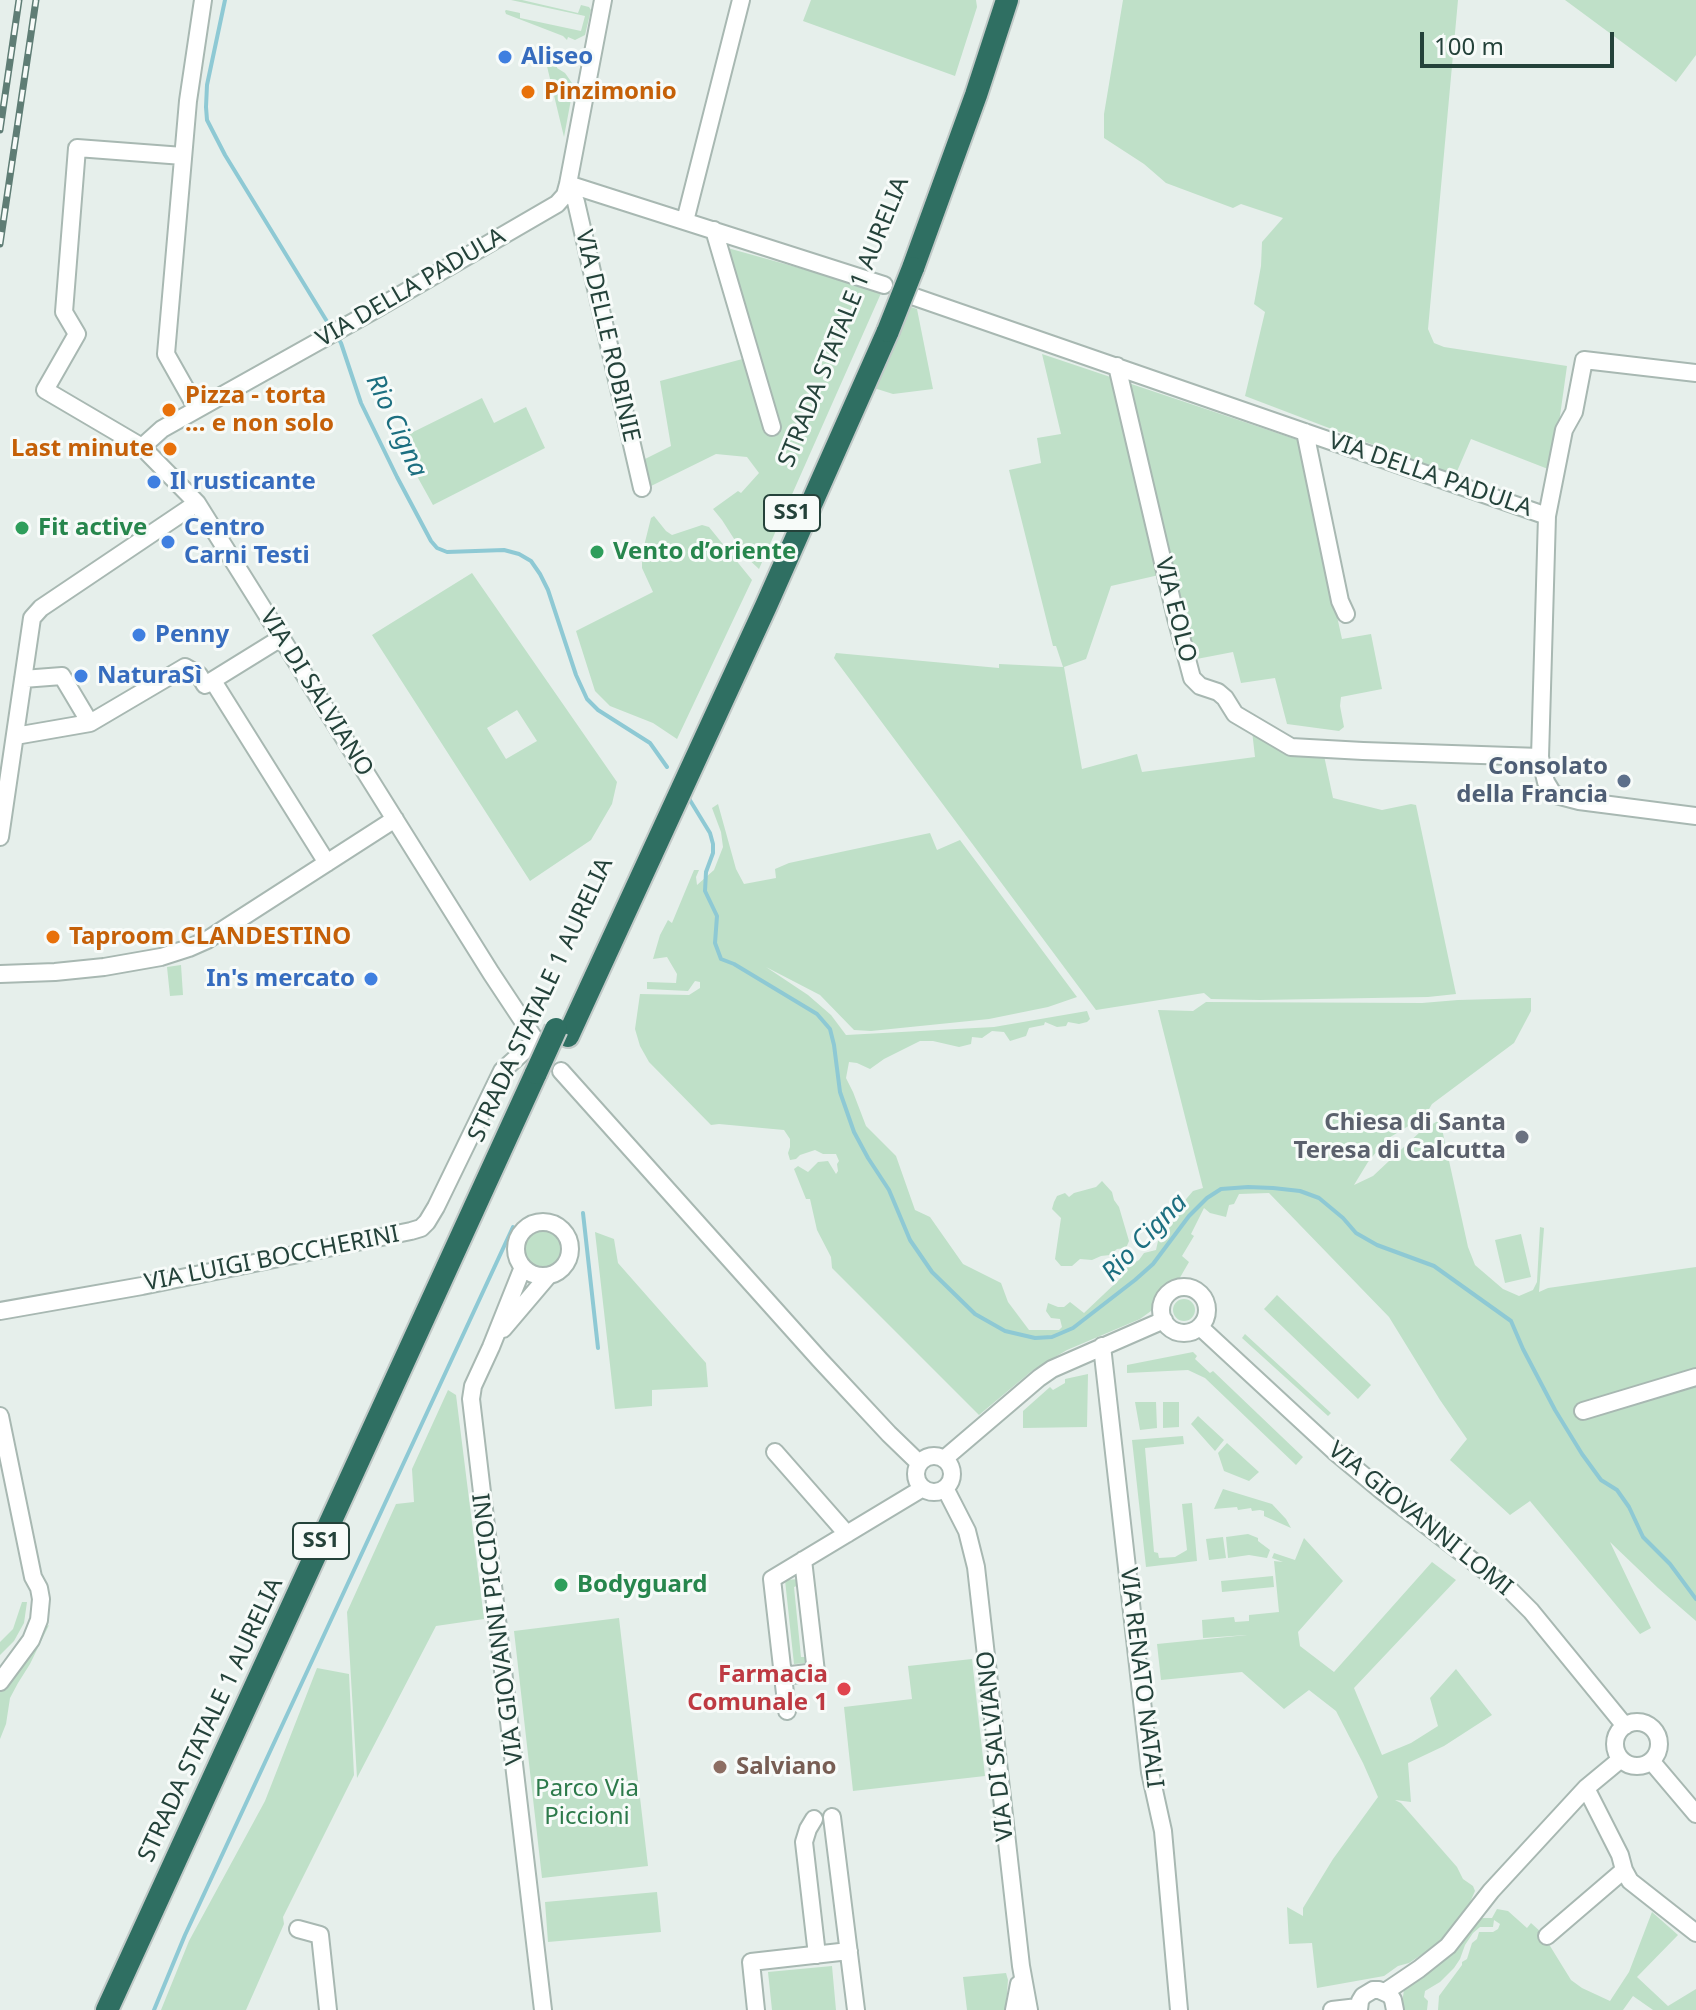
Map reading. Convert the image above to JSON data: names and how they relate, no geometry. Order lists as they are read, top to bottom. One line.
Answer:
{"streets":{"highway":["STRADA STATALE 1 AURELIA","SS1"],"street":["VIA DELLA PADULA","VIA DELLE ROBINIE","VIA EOLO","VIA DI SALVIANO","VIA LUIGI BOCCHERINI","VIA GIOVANNI LOMI","VIA GIOVANNI PICCIONI","VIA RENATO NATALI"]},"crossings":[["VIA DELLA PADULA","VIA DELLE ROBINIE"],["VIA DELLA PADULA","VIA EOLO"],["VIA DELLA PADULA","VIA DI SALVIANO"],["VIA DI SALVIANO","VIA LUIGI BOCCHERINI"]],"water":["Rio Cigna"],"parks":["Parco Via Piccioni"],"places":["Aliseo","Pinzimonio","Pizza - torta … e non solo","Last minute","Il rusticante","Fit active","Centro Carni Testi","Vento d’oriente","Penny","NaturaSì","Consolato della Francia","Taproom CLANDESTINO","In's mercato","Chiesa di Santa Teresa di Calcutta","Bodyguard","Farmacia Comunale 1","Salviano"],"scale_bar":"100 m"}
